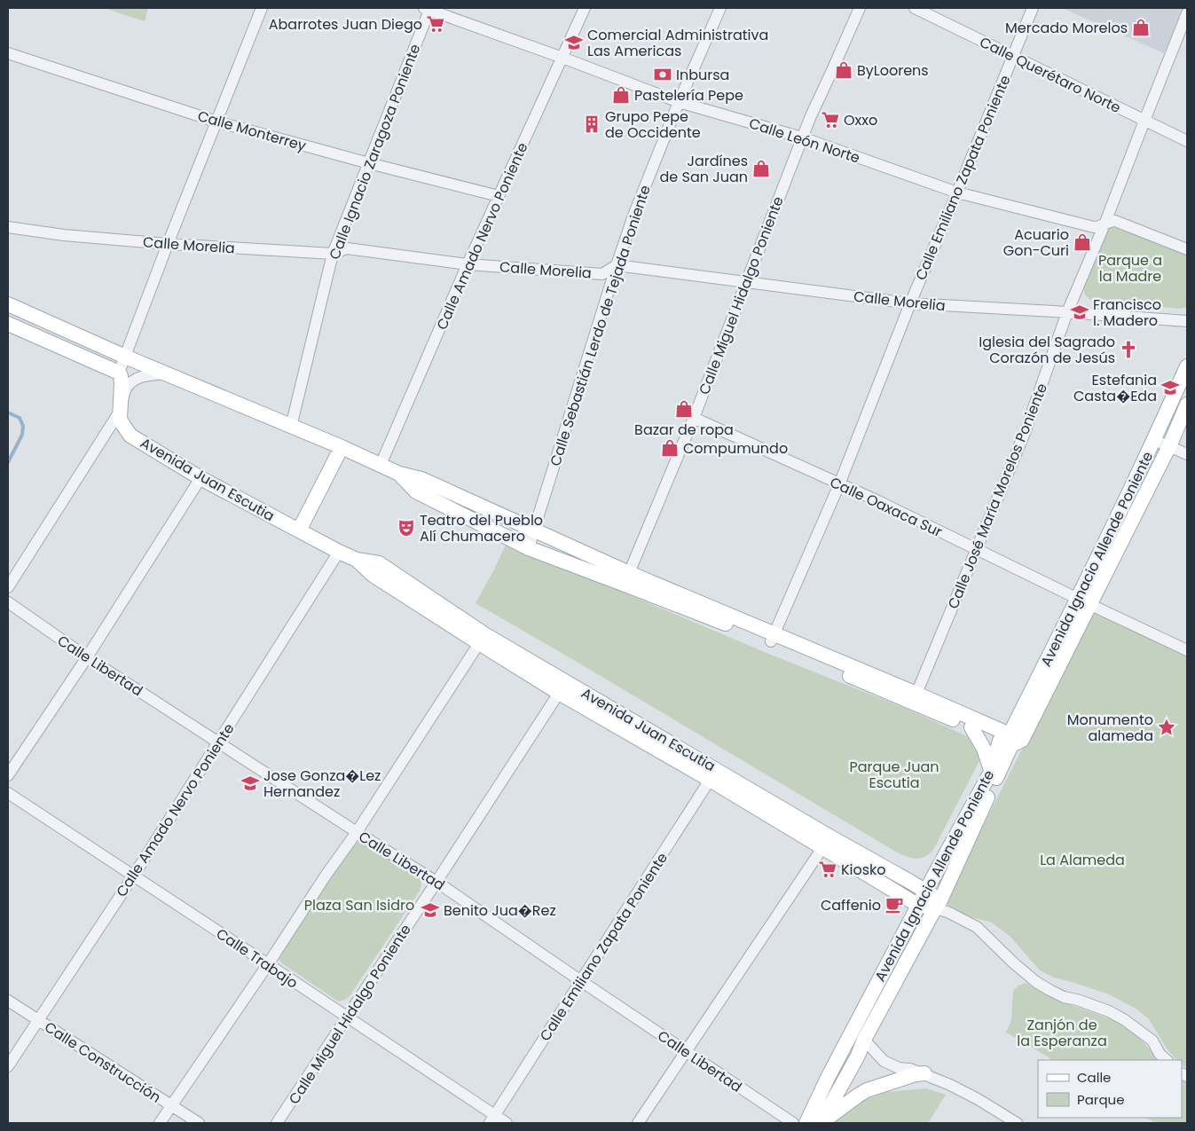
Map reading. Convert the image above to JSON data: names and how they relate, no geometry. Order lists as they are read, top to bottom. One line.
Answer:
{"streets":{"main road":["Avenida Juan Escutia","Avenida Ignacio Allende Poniente"],"street":["Calle Querétaro Norte","Calle Monterrey","Calle León Norte","Calle Ignacio Zaragoza Poniente","Calle Emiliano Zapata Poniente","Calle Amado Nervo Poniente","Calle Morelia","Calle Miguel Hidalgo Poniente","Calle Sebastián Lerdo de Tejada Poniente","Calle José María Morelos Poniente","Calle Oaxaca Sur","Calle Libertad","Calle Trabajo","Calle Construcción"]},"crossings":[["Calle Querétaro Norte","Calle Emiliano Zapata Poniente"],["Calle Querétaro Norte","Calle José María Morelos Poniente"],["Calle Monterrey","Calle Ignacio Zaragoza Poniente"],["Calle Monterrey","Calle Amado Nervo Poniente"],["Calle León Norte","Calle Ignacio Zaragoza Poniente"],["Calle León Norte","Calle Emiliano Zapata Poniente"],["Calle León Norte","Calle Amado Nervo Poniente"],["Calle León Norte","Calle Miguel Hidalgo Poniente"],["Calle León Norte","Calle Sebastián Lerdo de Tejada Poniente"],["Calle León Norte","Calle José María Morelos Poniente"],["Calle Ignacio Zaragoza Poniente","Calle Morelia"],["Calle Emiliano Zapata Poniente","Calle Morelia"],["Calle Emiliano Zapata Poniente","Avenida Juan Escutia"],["Calle Emiliano Zapata Poniente","Calle Oaxaca Sur"],["Calle Emiliano Zapata Poniente","Calle Libertad"],["Calle Emiliano Zapata Poniente","Calle Trabajo"],["Calle Amado Nervo Poniente","Calle Morelia"],["Calle Amado Nervo Poniente","Avenida Juan Escutia"],["Calle Amado Nervo Poniente","Calle Libertad"],["Calle Amado Nervo Poniente","Calle Trabajo"],["Calle Amado Nervo Poniente","Calle Construcción"],["Calle Morelia","Calle Miguel Hidalgo Poniente"],["Calle Morelia","Calle Sebastián Lerdo de Tejada Poniente"],["Calle Morelia","Calle José María Morelos Poniente"],["Calle Miguel Hidalgo Poniente","Avenida Juan Escutia"],["Calle Miguel Hidalgo Poniente","Calle Oaxaca Sur"],["Calle Miguel Hidalgo Poniente","Calle Libertad"],["Calle Miguel Hidalgo Poniente","Calle Trabajo"],["Avenida Juan Escutia","Avenida Ignacio Allende Poniente"],["Calle José María Morelos Poniente","Calle Oaxaca Sur"],["Calle Oaxaca Sur","Avenida Ignacio Allende Poniente"]],"parks":["Parque a la Madre","Parque Juan Escutia","La Alameda","Plaza San Isidro","Zanjón de la Esperanza"],"places":{"supermarket":["Abarrotes Juan Diego","Oxxo","Kiosko"],"shop":["Mercado Morelos","ByLoorens","Pastelería Pepe","Jardínes de San Juan","Acuario Gon-Curi","Bazar de ropa","Compumundo"],"school or university":["Comercial Administrativa Las Americas","Francisco I. Madero","Estefania Casta�Eda","Jose Gonza�Lez Hernandez","Benito Jua�Rez"],"bank":["Inbursa"],"building":["Grupo Pepe de Occidente"],"church":["Iglesia del Sagrado Corazón de Jesús"],"theatre":["Teatro del Pueblo Alí Chumacero"],"place":["Monumento alameda"],"cafe":["Caffenio"]},"legend":["Calle","Parque"]}
